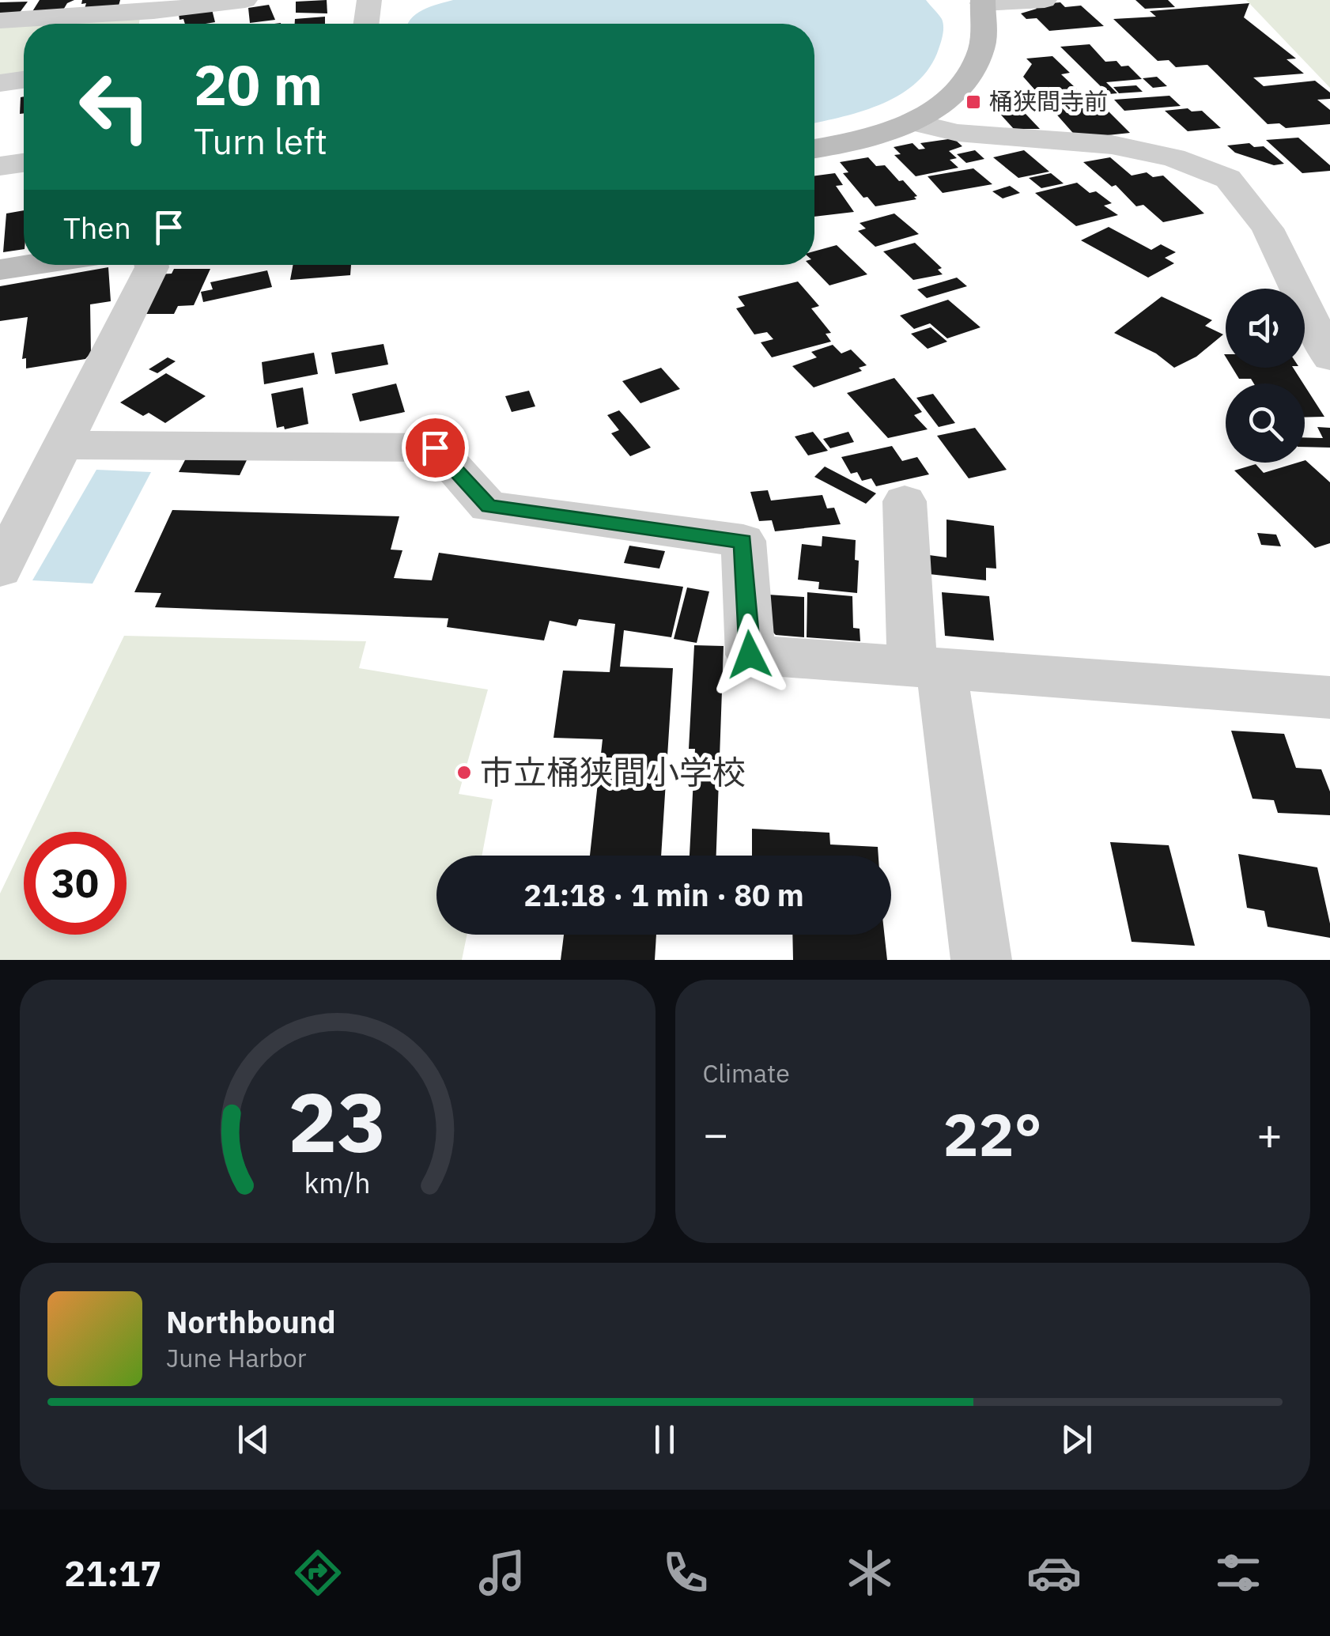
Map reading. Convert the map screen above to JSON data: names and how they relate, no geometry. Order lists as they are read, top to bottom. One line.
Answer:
{"places":{"transit":["桶狭間寺前"],"other":["市立桶狭間小学校"]},"page":{"turn":["20 m","Turn left"],"then":"Then","limit":"30","trip":"21:18 · 1 min · 80 m","tile":"Climate","heat":["−","22°","+"],"song":["Northbound","June Harbor"],"tabs":"21:17","gauge":["23","km/h"]}}
